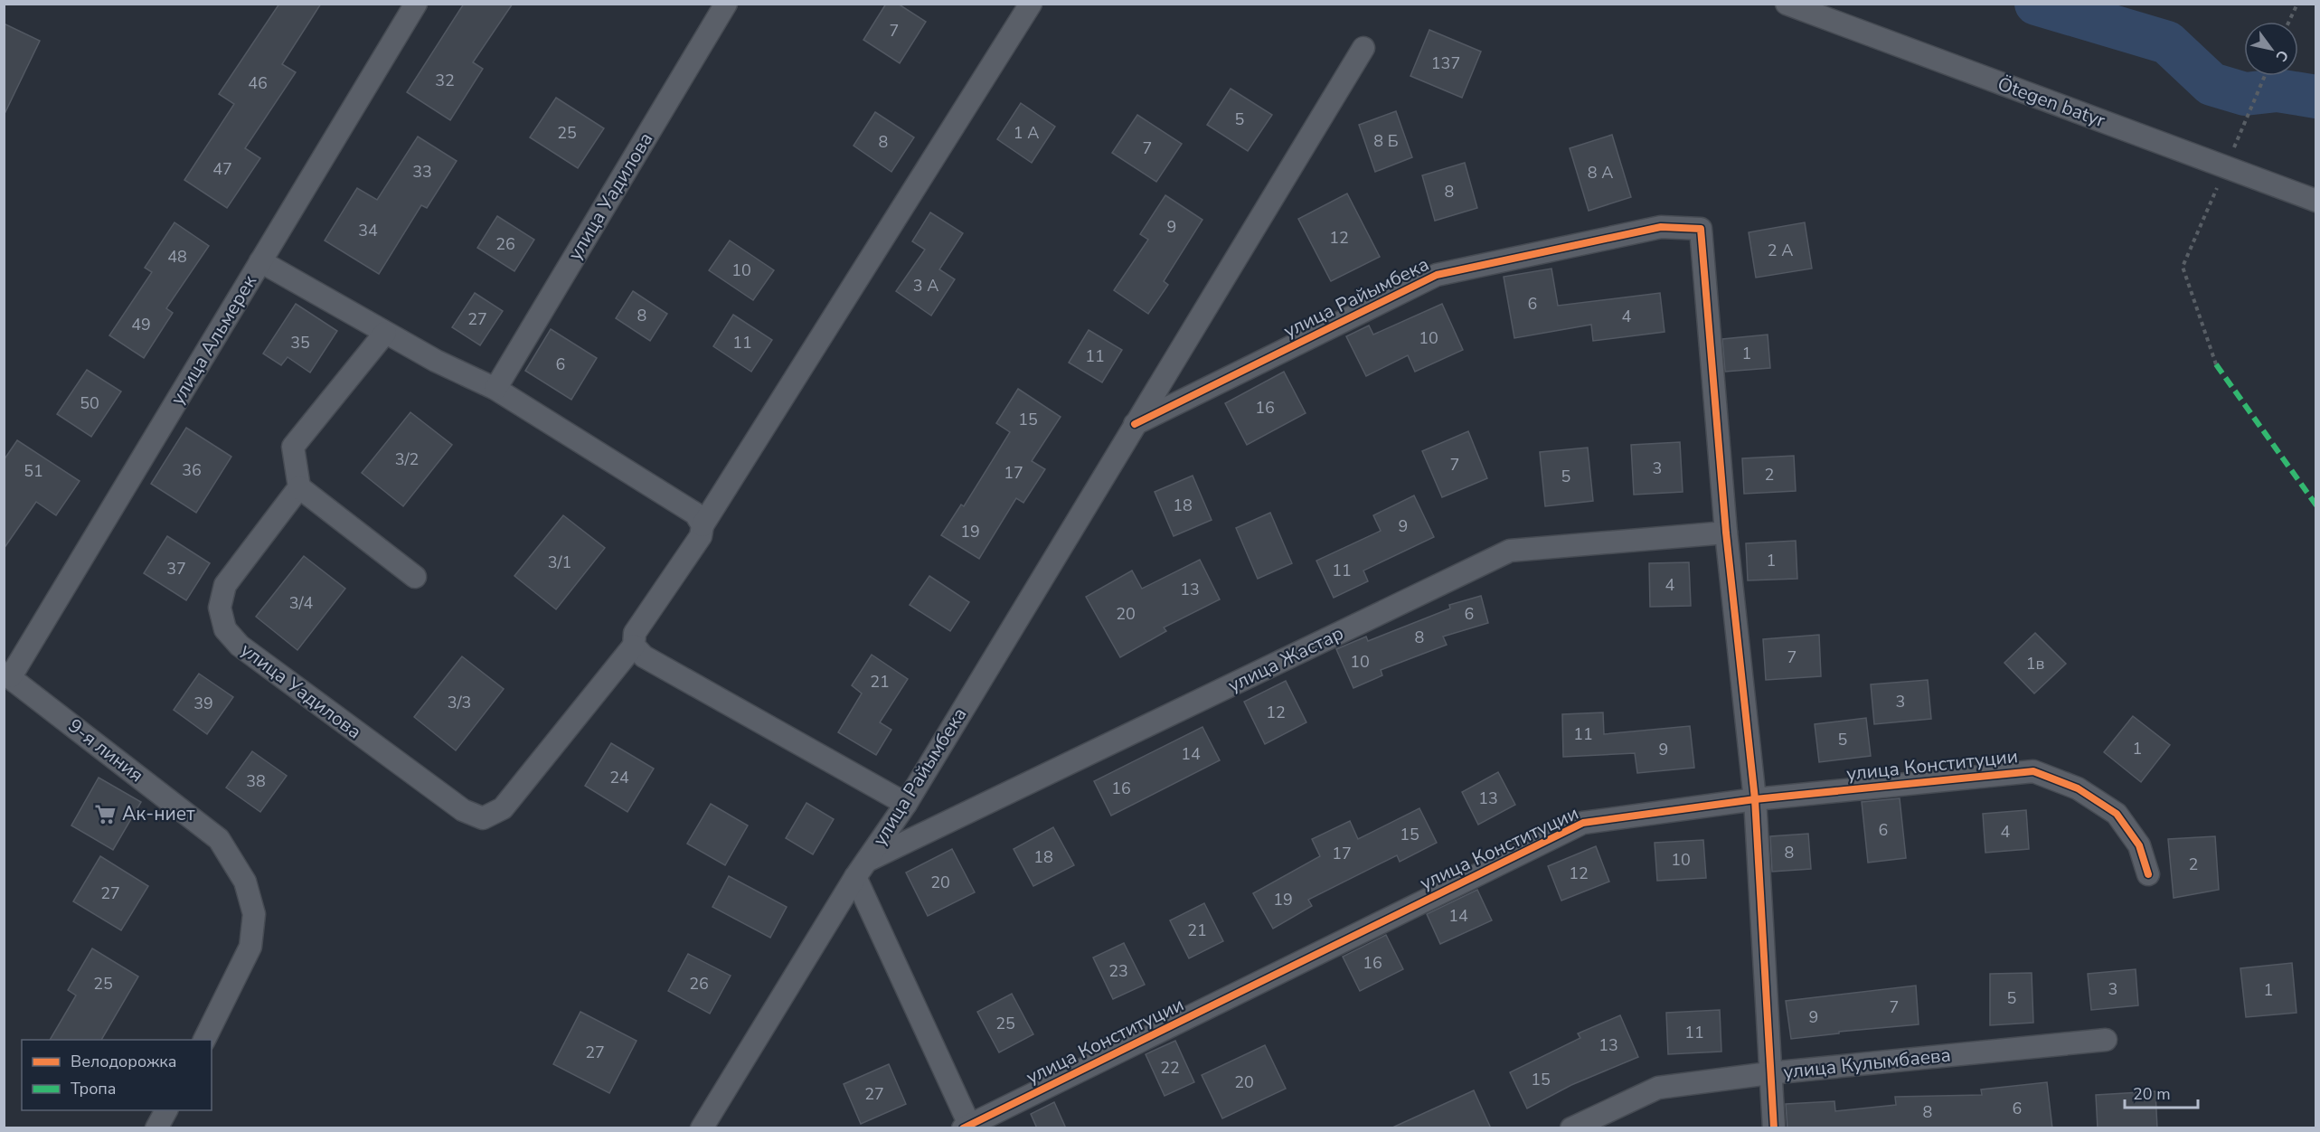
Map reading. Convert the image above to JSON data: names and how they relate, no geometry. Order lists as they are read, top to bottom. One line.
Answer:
{"streets":{"street":["Ötegen batyr","улица Уадилова","улица Райымбека","улица Альмерек","улица Жастар","9-я линия","улица Конституции","улица Кулымбаева"]},"crossings":[["улица Райымбека","улица Жастар"],["улица Альмерек","9-я линия"]],"places":{"supermarket":["Ак-ниет"]},"house_numbers":["7","137","32","46","5","25","1 А","8 Б","8","7","47","33","8 А","8","9","34","12","26","2 А","48","10","3 А","6","8","4","27","49","10","35","11","1","11","6","50","16","15","3/2","7","3","36","51","17","2","5","18","9","19","1","3/1","37","11","4","13","3/4","20","6","8","7","10","1в","21","3","3/3","39","12","11","5","1","9","14","24","38","16","13","6","4","15","8","17","18","10","2","12","20","27","19","14","21","16","23","25","26","3","1","5","7","9","25","11","13","27","22","15","20","27","6","8"],"legend":["Велодорожка","Тропа"],"scale_bar":"20 m","north":"bottom right"}
